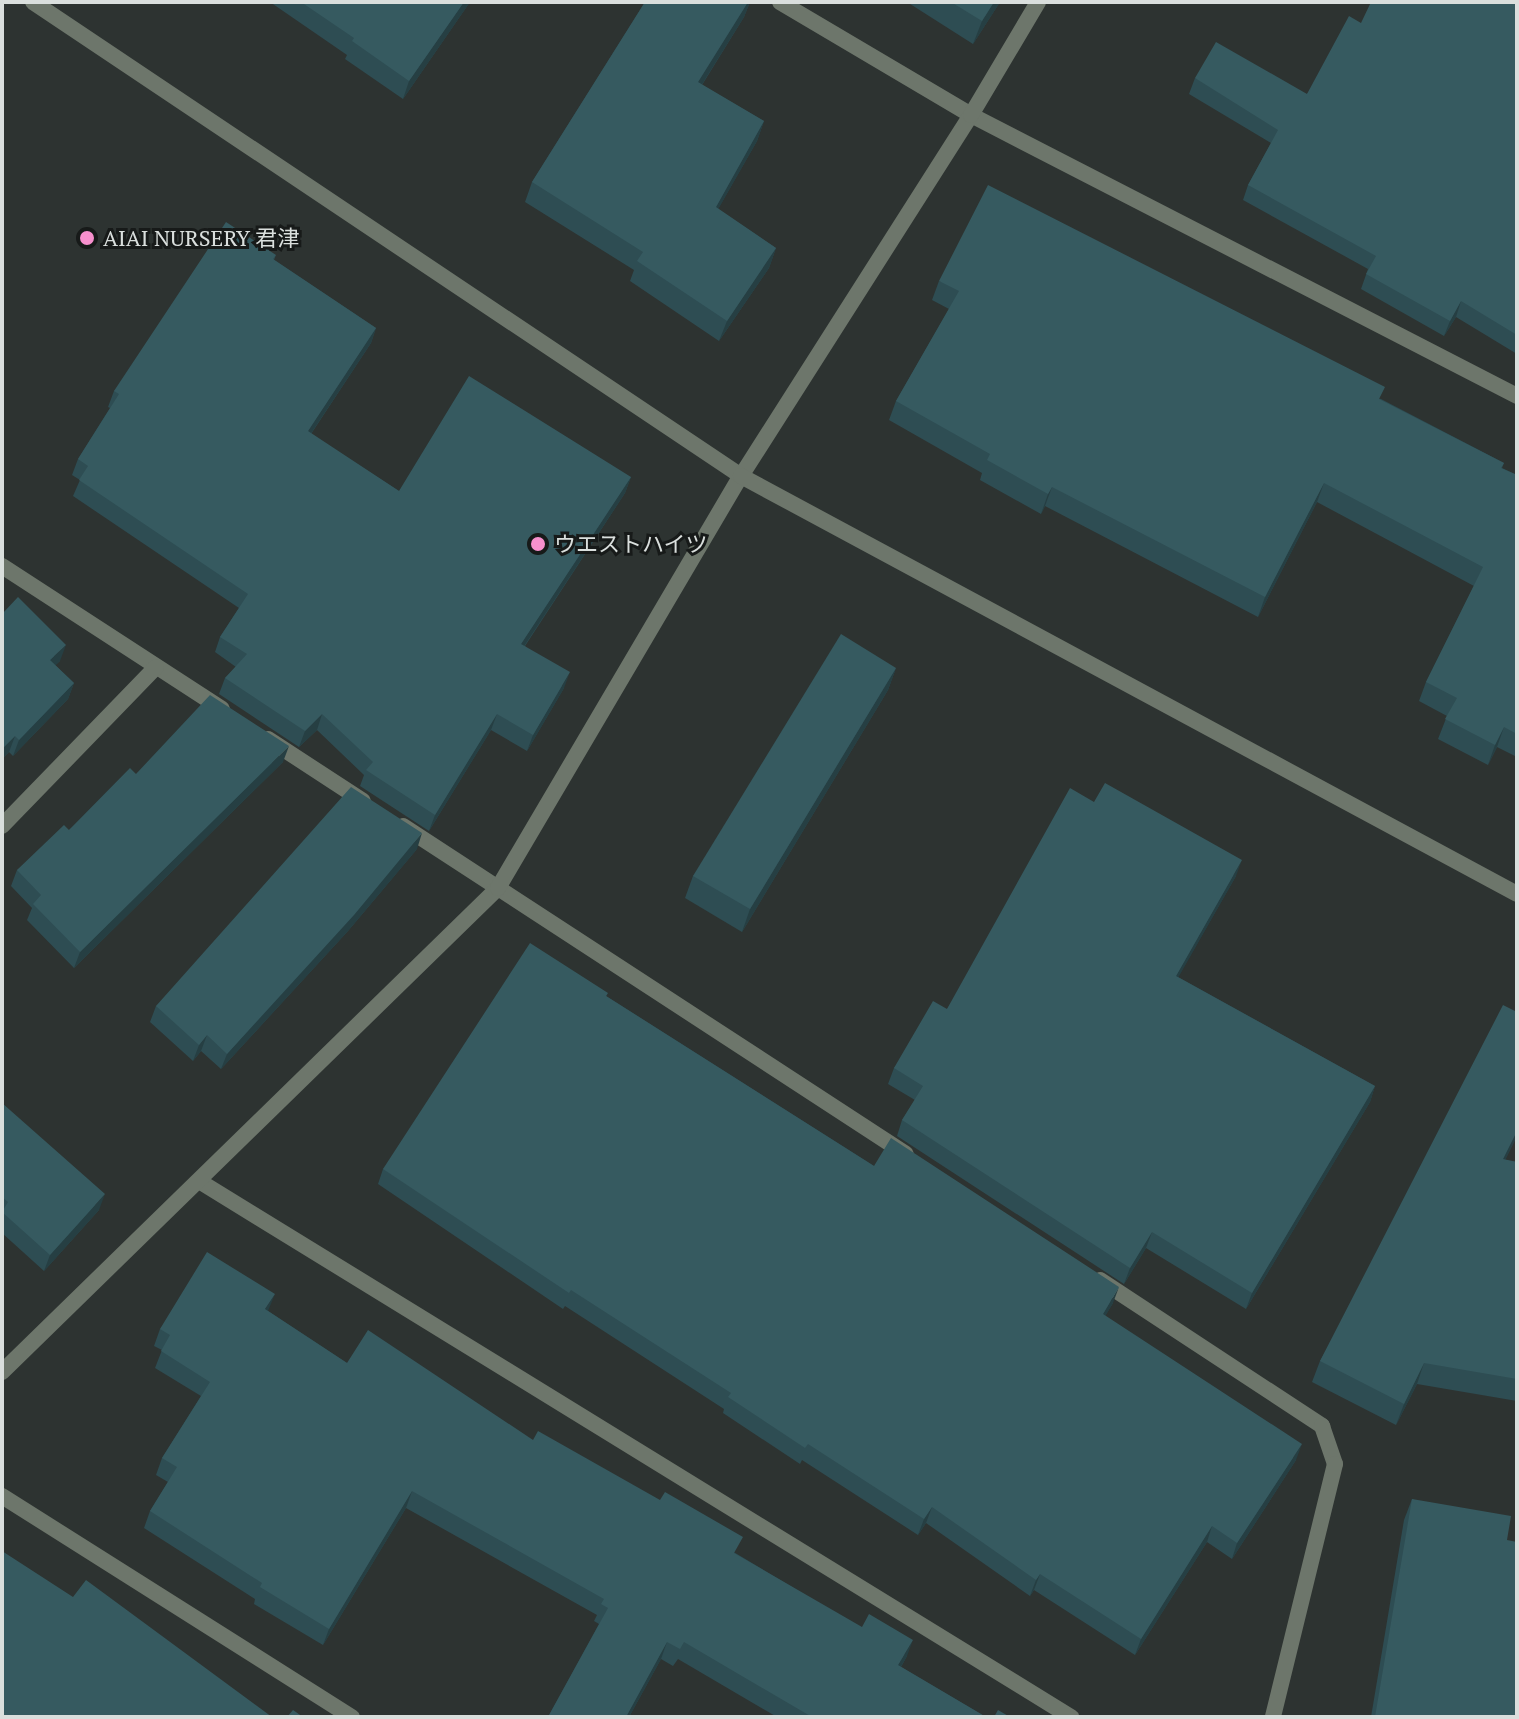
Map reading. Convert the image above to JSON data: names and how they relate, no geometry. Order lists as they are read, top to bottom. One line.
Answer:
{"places":["AIAI NURSERY 君津","ウエストハイツ"]}
